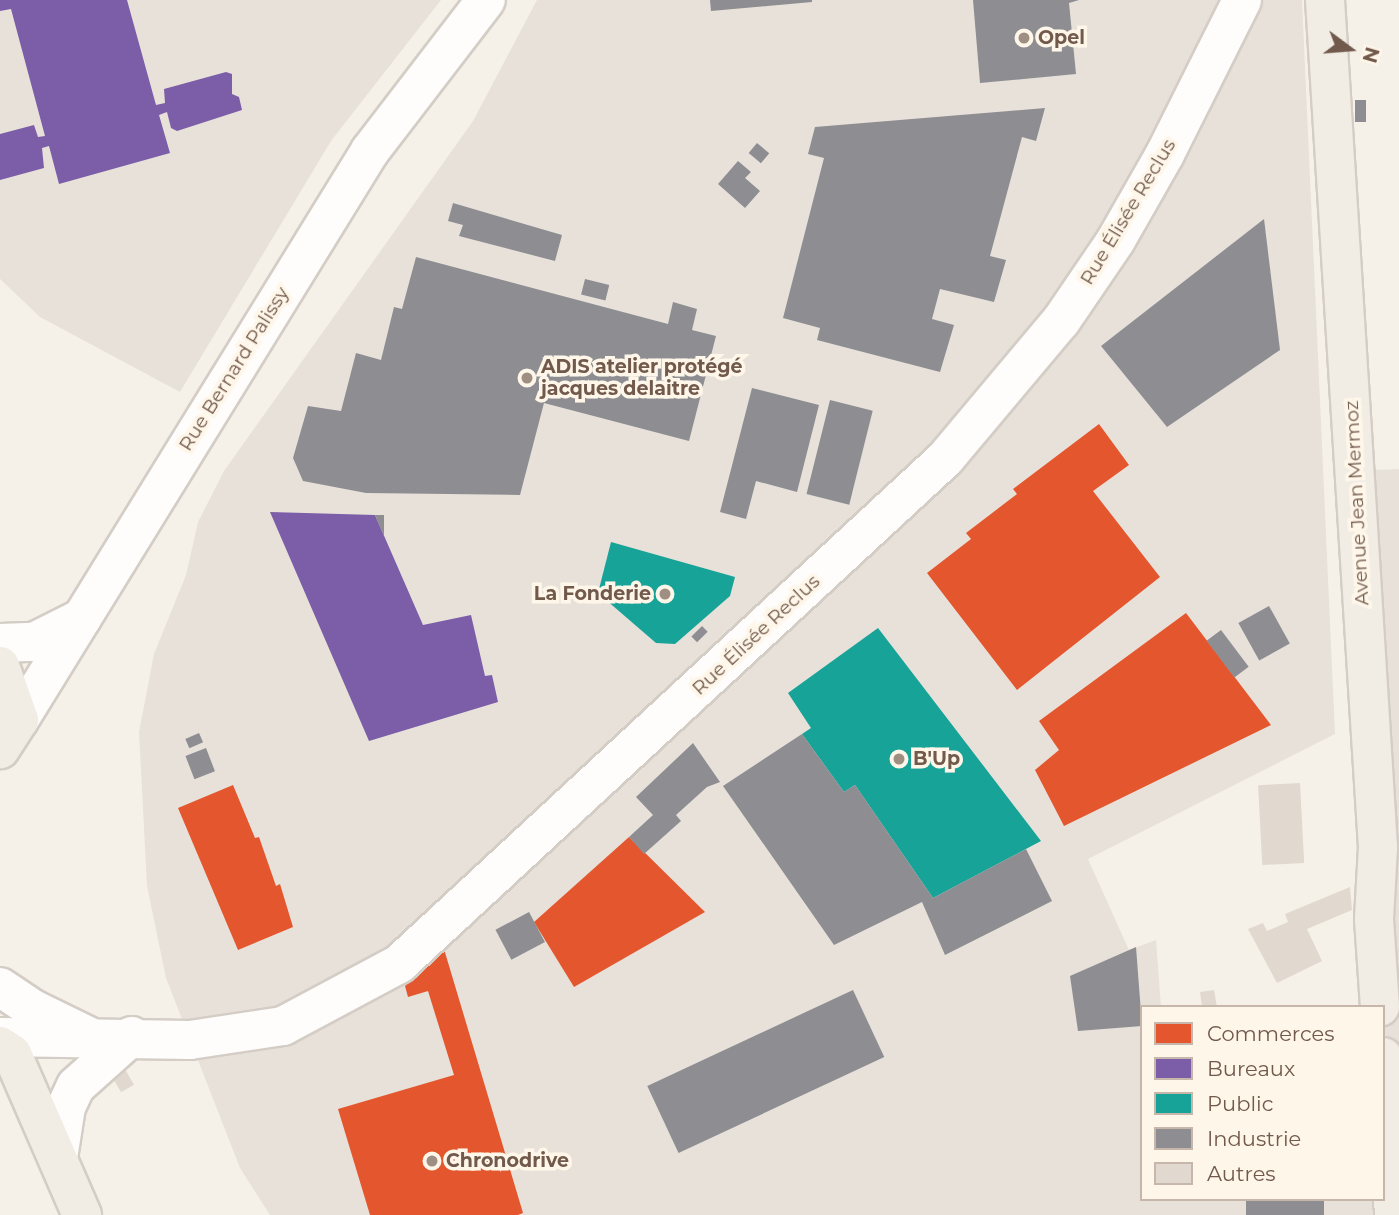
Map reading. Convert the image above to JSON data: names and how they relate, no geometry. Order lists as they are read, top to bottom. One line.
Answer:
{"streets":{"main road":["Avenue Jean Mermoz"],"street":["Rue Élisée Reclus","Rue Bernard Palissy"]},"places":["Opel","ADIS atelier protégé jacques delaitre","La Fonderie","B'Up","Chronodrive"],"legend":["Commerces","Bureaux","Public","Industrie","Autres"],"north":"right"}
